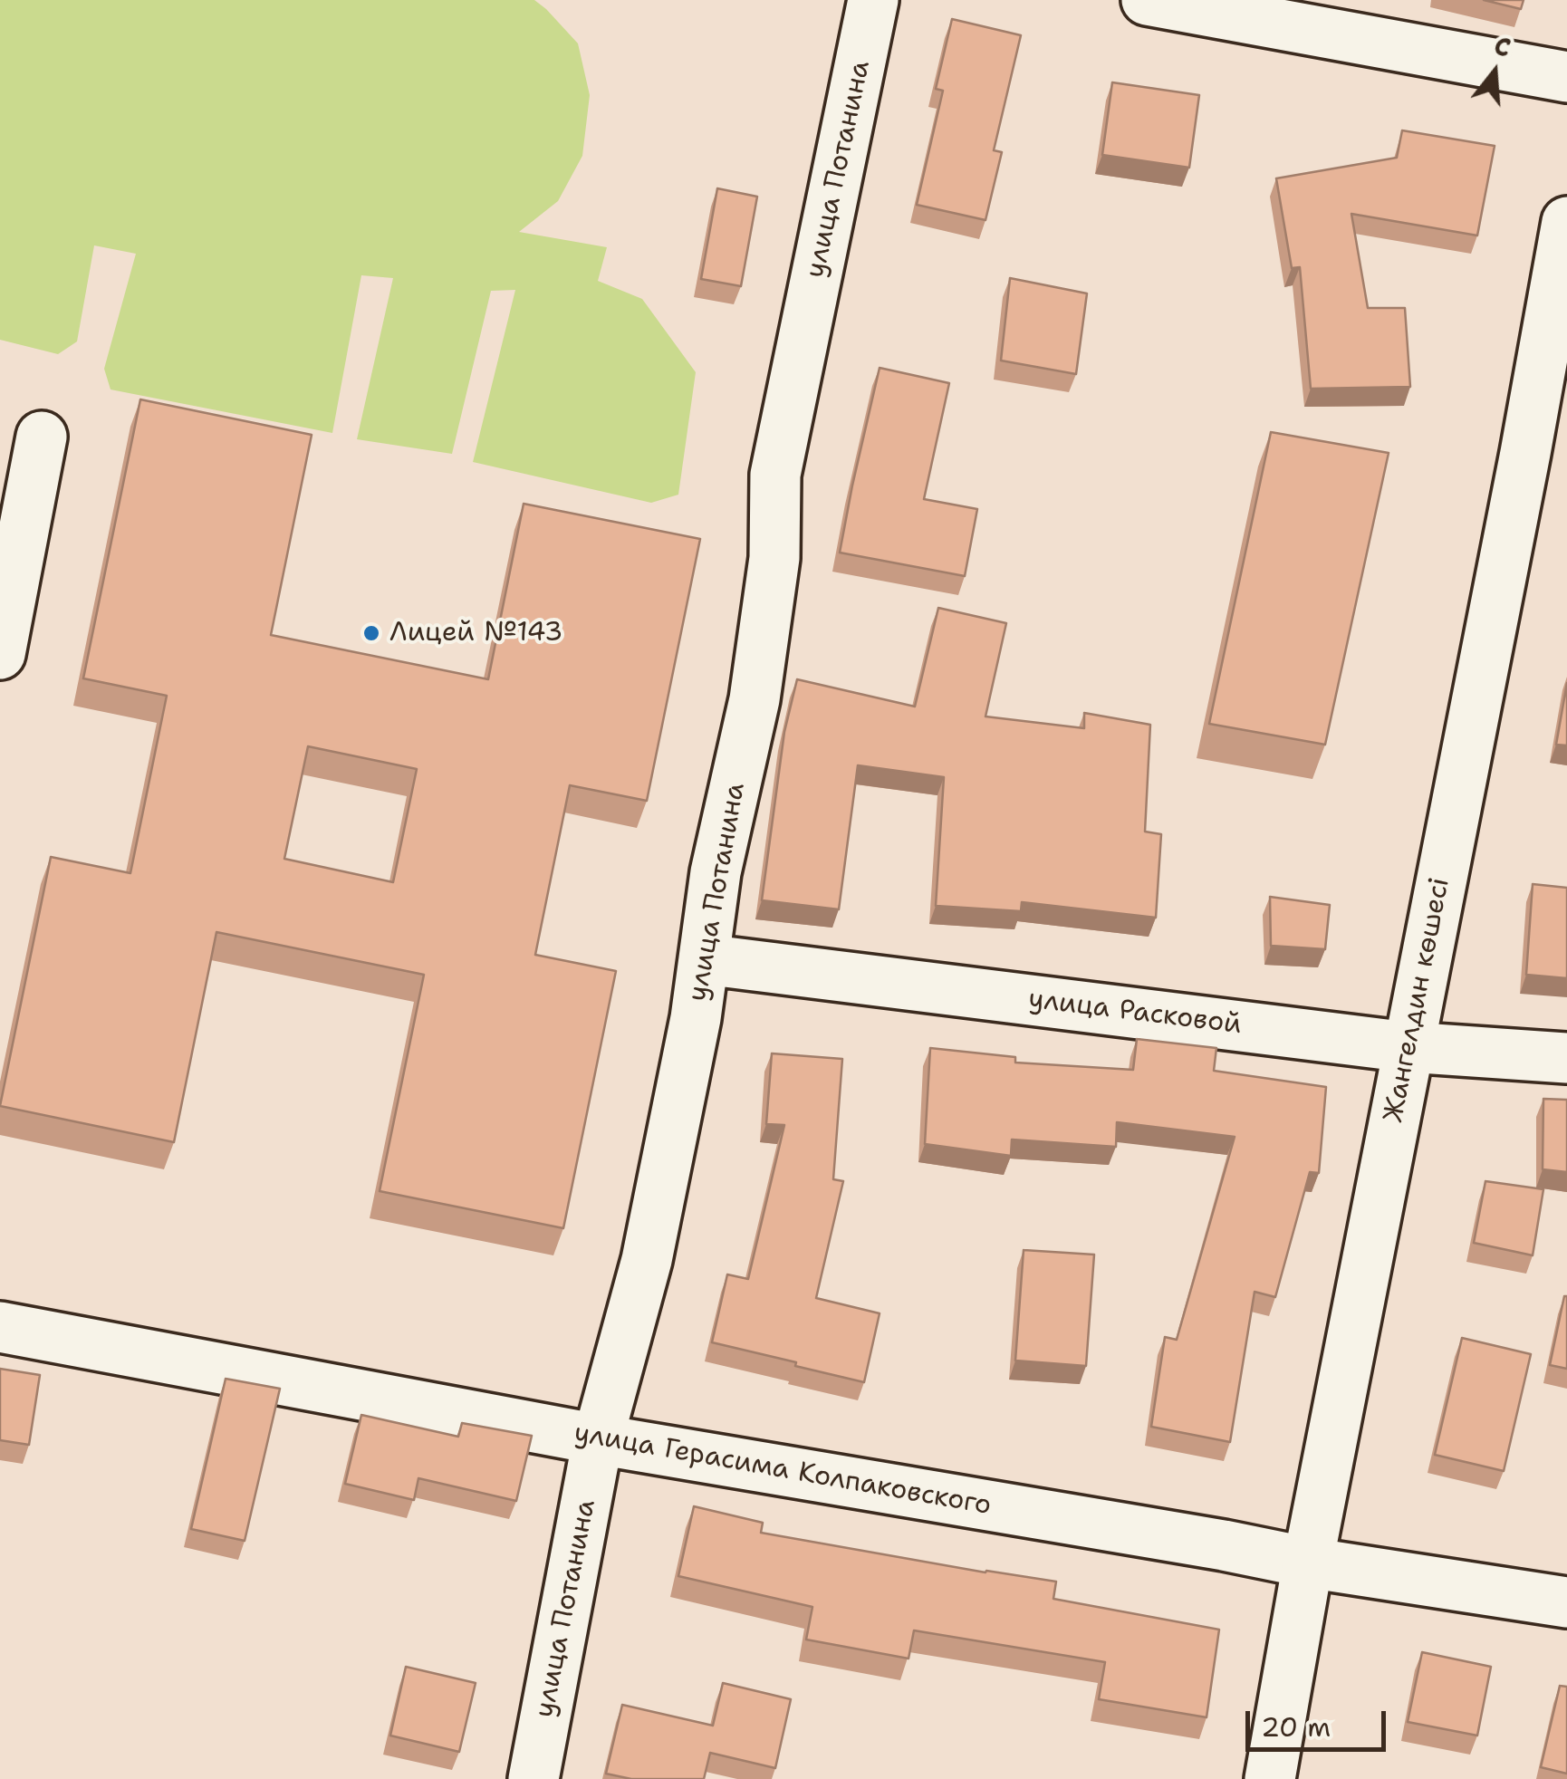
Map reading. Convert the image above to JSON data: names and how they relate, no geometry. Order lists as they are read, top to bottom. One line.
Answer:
{"streets":{"street":["улица Потанина","Жангелдин көшесі","улица Расковой","улица Герасима Колпаковского"]},"crossings":[["улица Потанина","улица Расковой"],["улица Потанина","улица Герасима Колпаковского"],["Жангелдин көшесі","улица Расковой"],["Жангелдин көшесі","улица Герасима Колпаковского"]],"places":["Лицей №143"],"scale_bar":"20 m","north":"top"}
